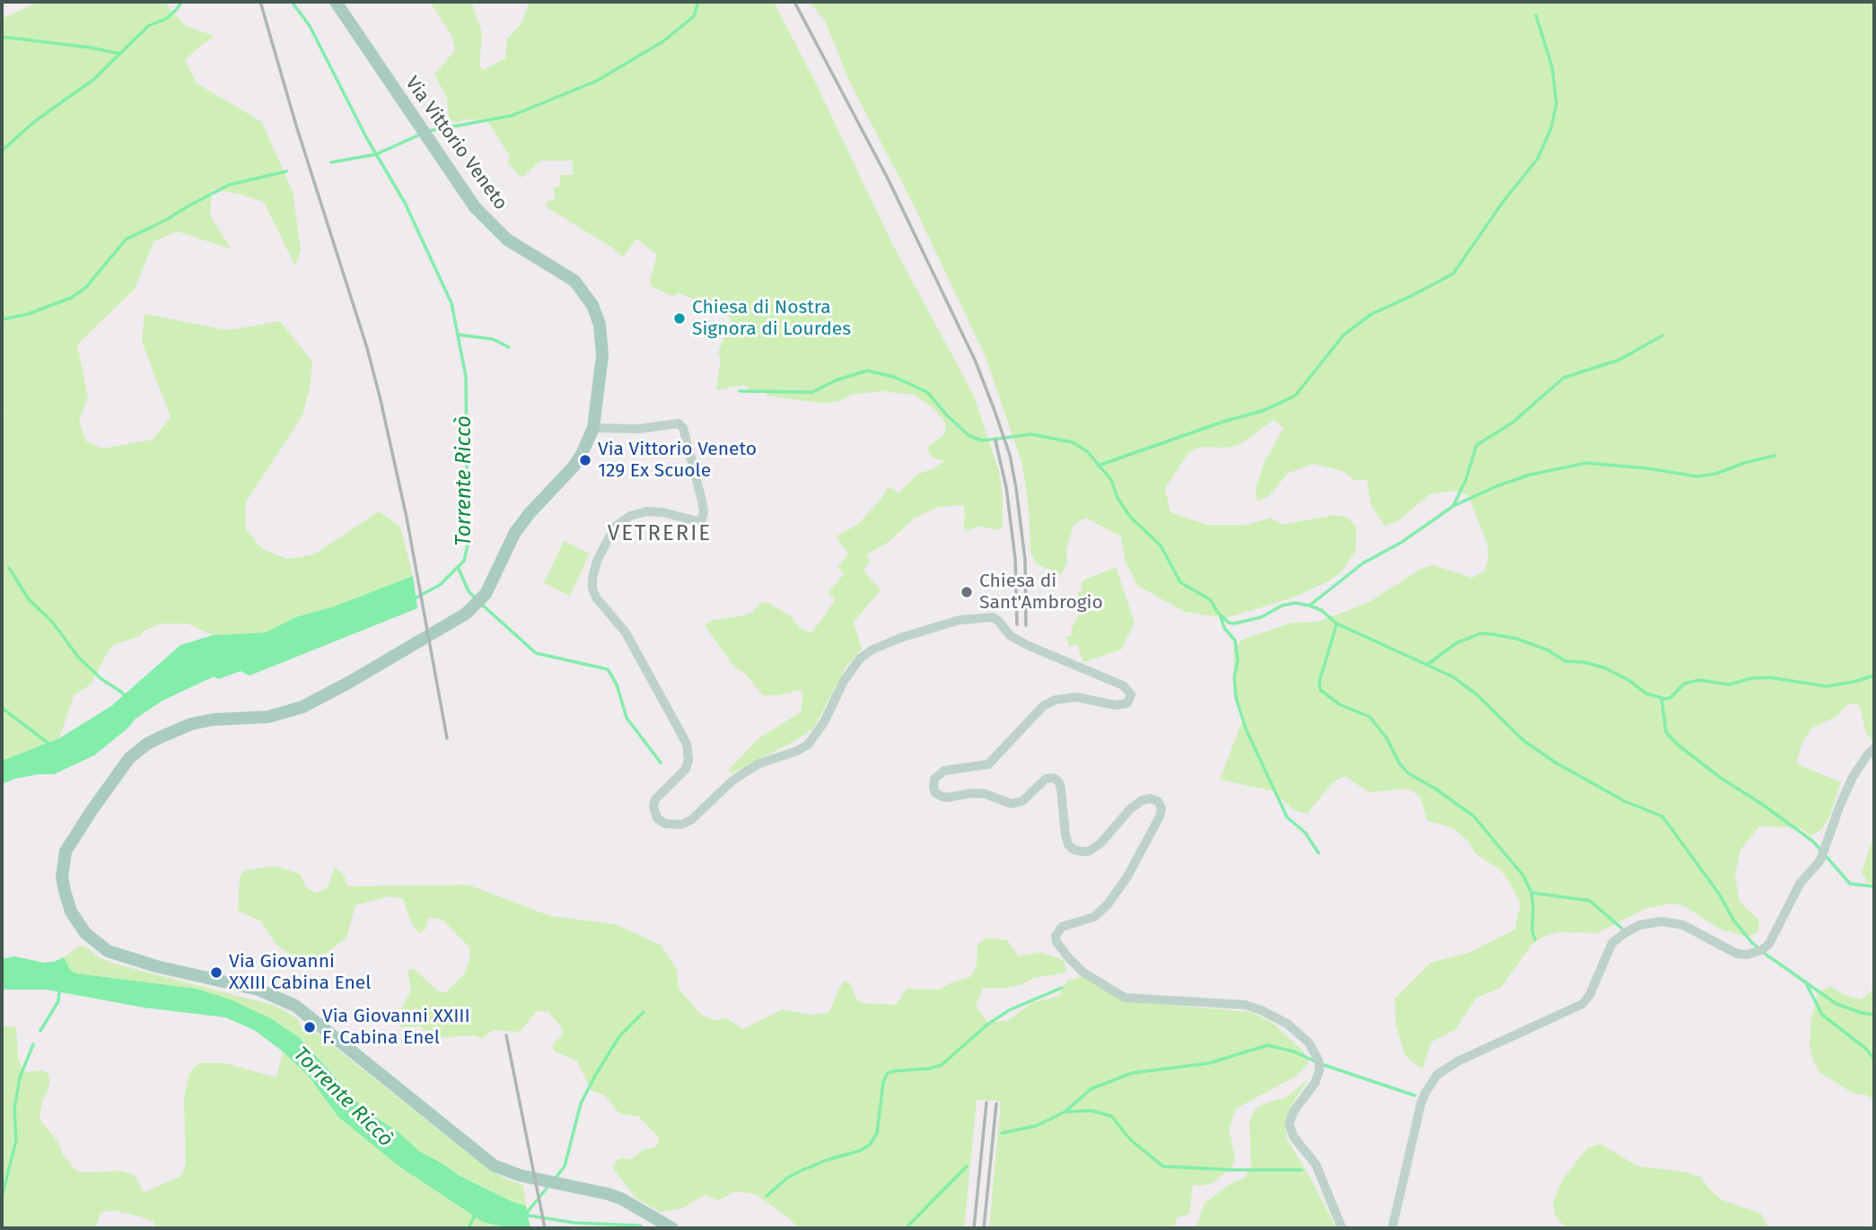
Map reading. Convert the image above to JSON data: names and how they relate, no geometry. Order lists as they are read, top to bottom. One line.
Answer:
{"streets":{"main road":["Via Vittorio Veneto"]},"districts":["VETRERIE"],"water":["Torrente Riccò"],"places":["Chiesa di Nostra Signora di Lourdes","Via Vittorio Veneto 129 Ex Scuole","Chiesa di Sant'Ambrogio","Via Giovanni XXIII Cabina Enel","Via Giovanni XXIII F. Cabina Enel"]}
